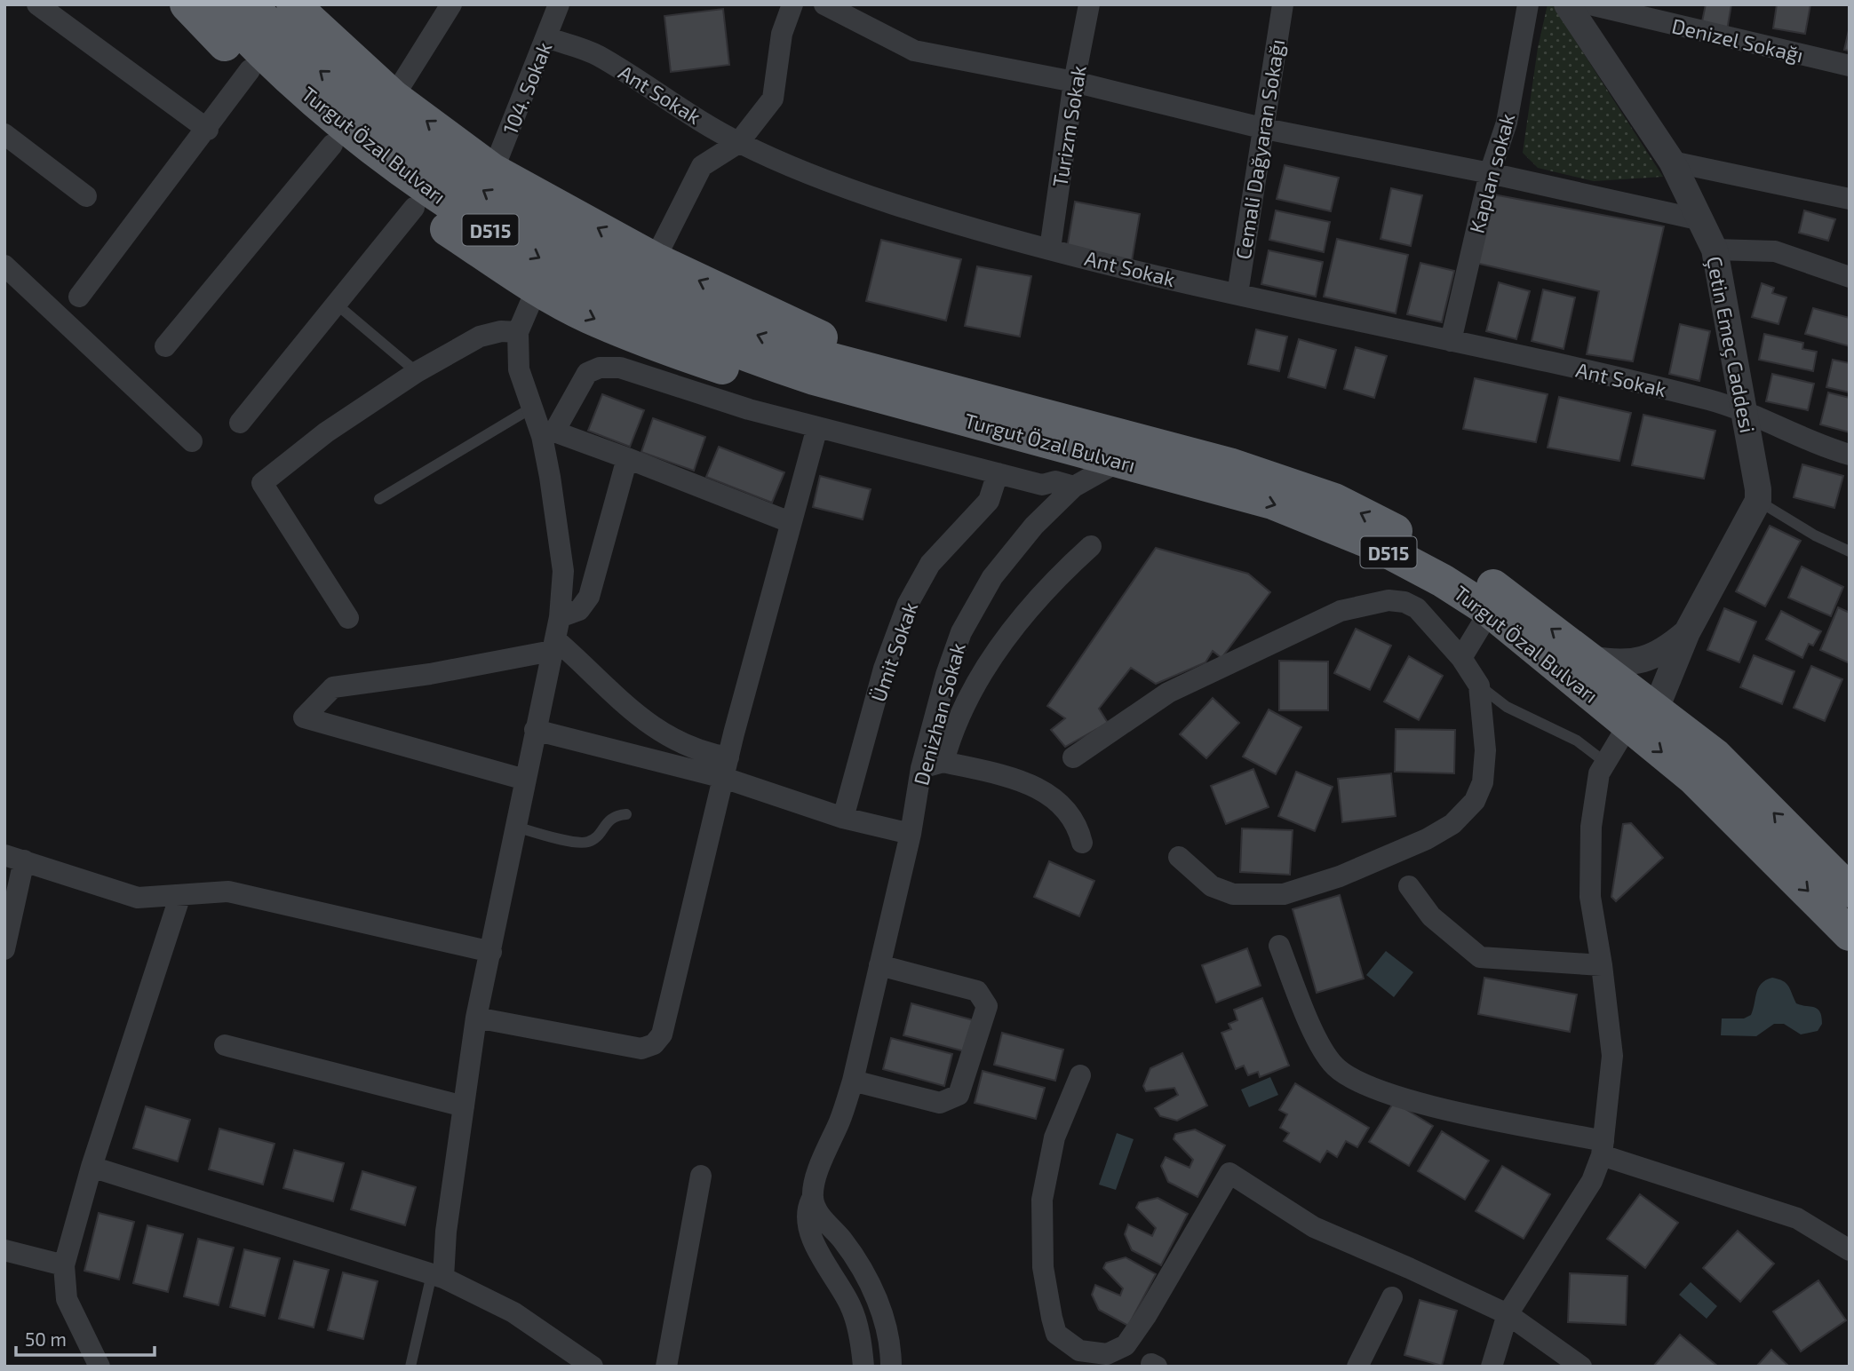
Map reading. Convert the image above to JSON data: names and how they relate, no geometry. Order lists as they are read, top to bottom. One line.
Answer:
{"streets":{"highway":["Turgut Özal Bulvarı","D515"],"street":["Denizel Sokağı","104. Sokak","Ant Sokak","Turizm Sokak","Cemali Dağyaran Sokağı","Kaplan sokak","Çetin Emeç Caddesi","Ümit Sokak","Denizhan Sokak"]},"crossings":[["104. Sokak","Ant Sokak"],["Ant Sokak","Turizm Sokak"],["Ant Sokak","Cemali Dağyaran Sokağı"],["Ant Sokak","Kaplan sokak"],["Ant Sokak","Çetin Emeç Caddesi"]],"scale_bar":"50 m"}
